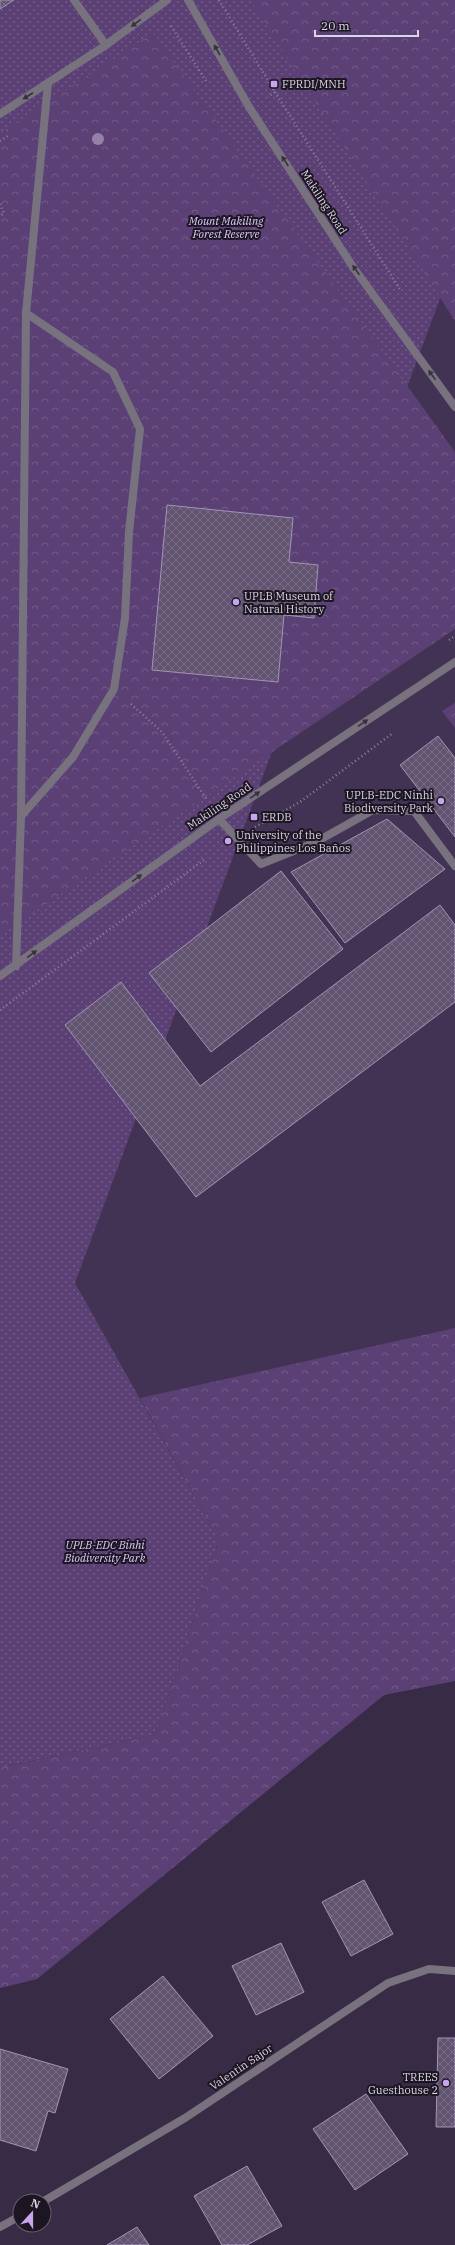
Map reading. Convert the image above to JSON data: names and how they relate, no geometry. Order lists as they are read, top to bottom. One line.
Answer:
{"streets":{"street":["Makiling Road","Valentin Sajor"]},"parks":["Mount Makiling Forest Reserve","UPLB-EDC Binhi Biodiversity Park"],"places":{"transit":["FPRDI/MNH","ERDB"],"other":["UPLB Museum of Natural History","UPLB-EDC Ninhi Biodiversity Park","University of the Philippines Los Baños","TREES Guesthouse 2"]},"scale_bar":"20 m","north":"top"}
